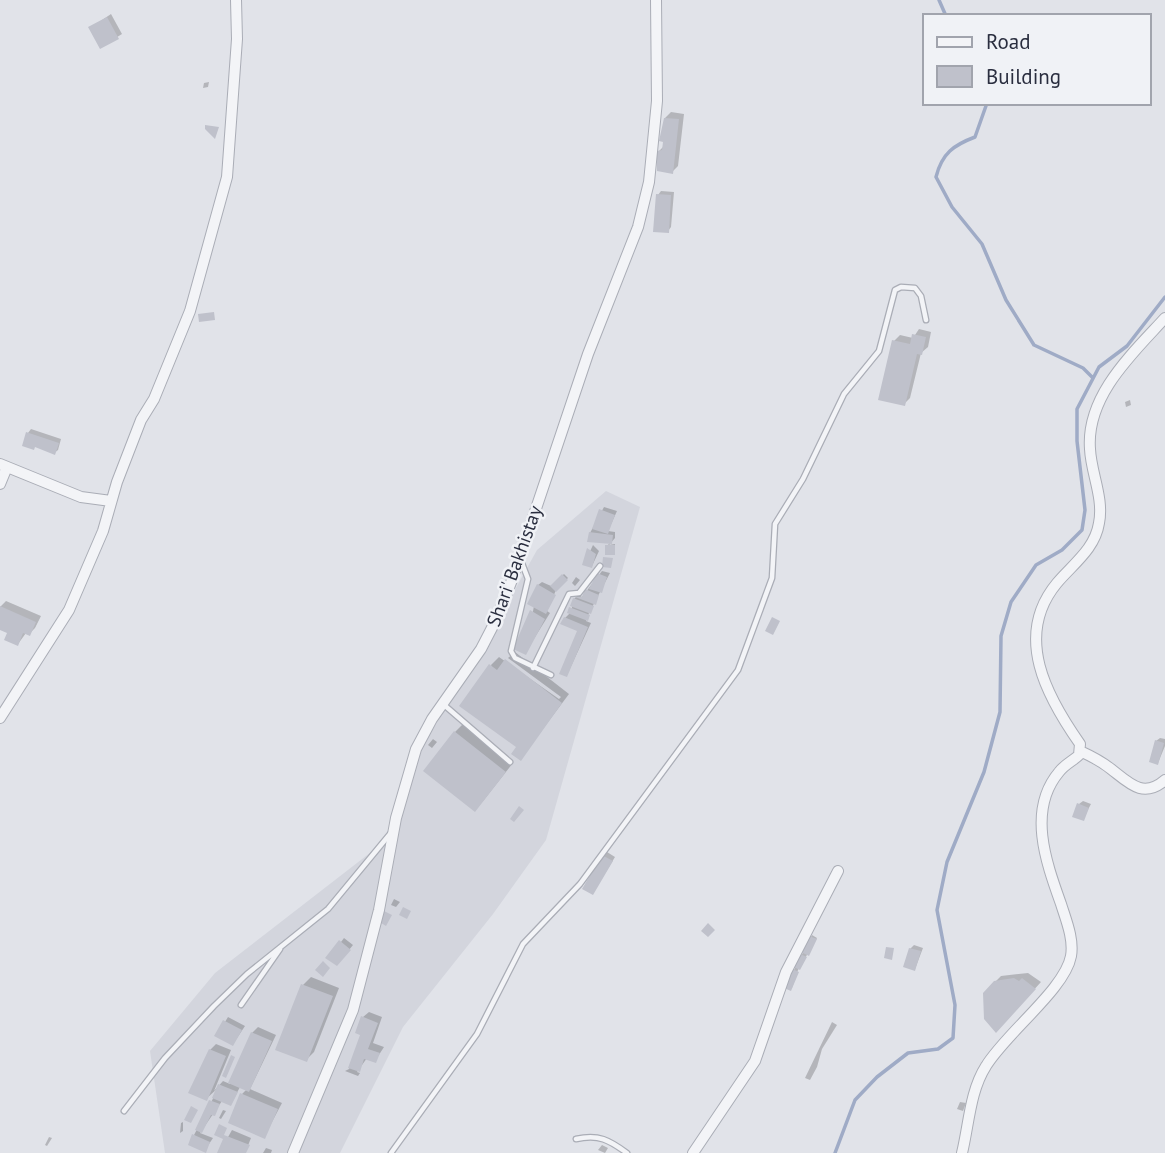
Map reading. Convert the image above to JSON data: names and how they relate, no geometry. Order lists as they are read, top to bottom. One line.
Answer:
{"streets":{"street":["Shari' Bakhistay"]},"legend":["Road","Building"]}
